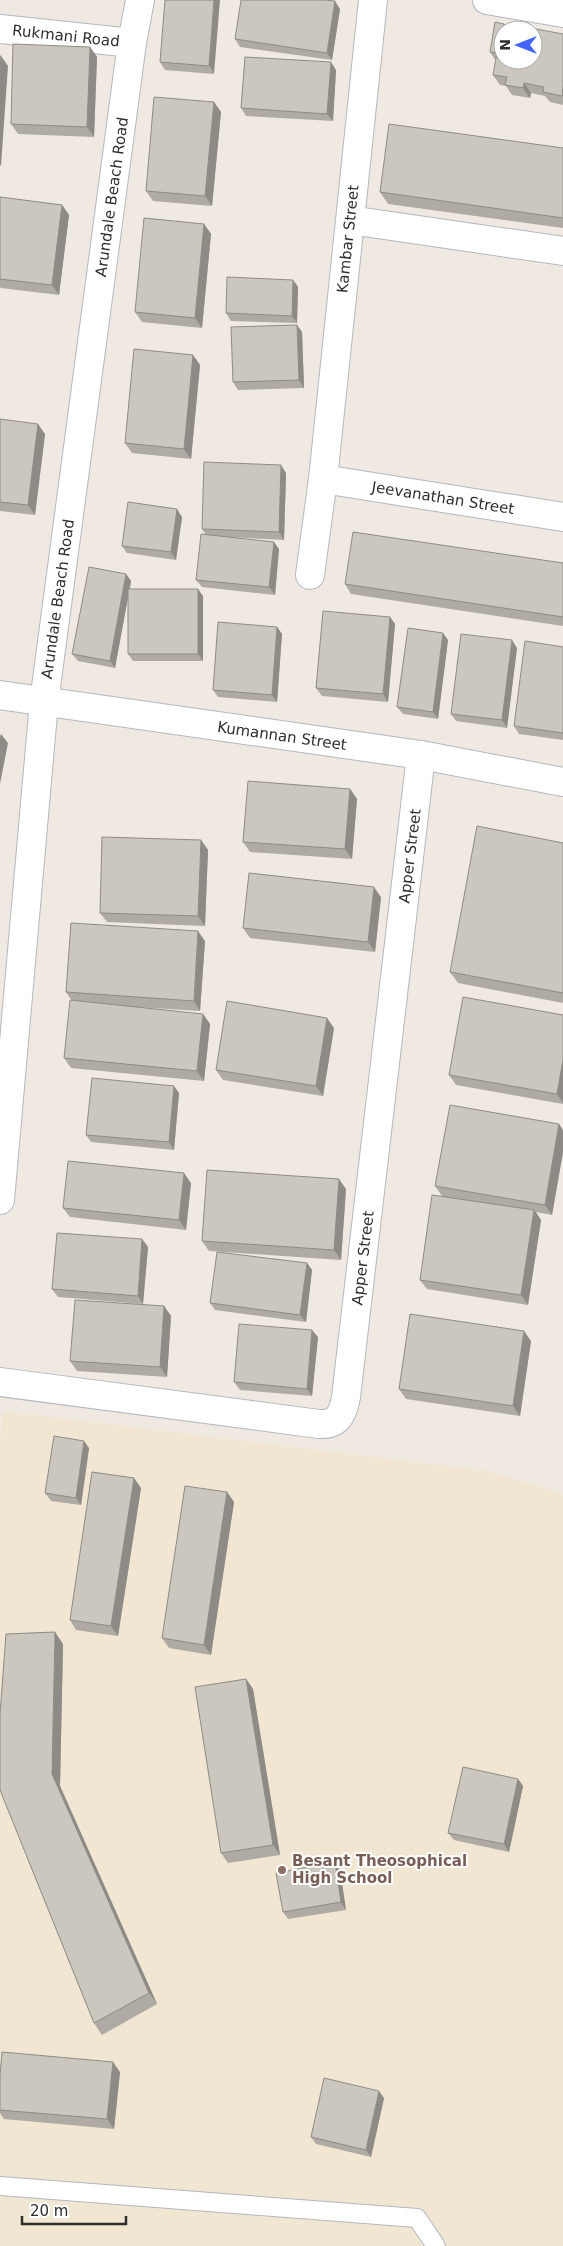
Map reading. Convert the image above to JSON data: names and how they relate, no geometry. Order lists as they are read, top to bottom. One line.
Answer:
{"streets":{"street":["Rukmani Road","Arundale Beach Road","Kambar Street","Jeevanathan Street","Kumannan Street","Apper Street"]},"crossings":[["Rukmani Road","Arundale Beach Road"],["Arundale Beach Road","Kumannan Street"],["Kambar Street","Jeevanathan Street"],["Kumannan Street","Apper Street"]],"places":["Besant Theosophical High School"],"scale_bar":"20 m","north":"left"}
